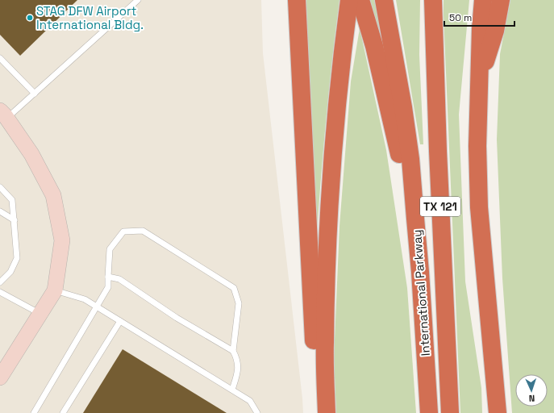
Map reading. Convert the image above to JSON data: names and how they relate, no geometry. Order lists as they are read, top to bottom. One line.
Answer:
{"streets":{"highway":["TX 121","International Parkway"]},"places":["STAG DFW Airport International Bldg."],"scale_bar":"50 m","north":"bottom"}
